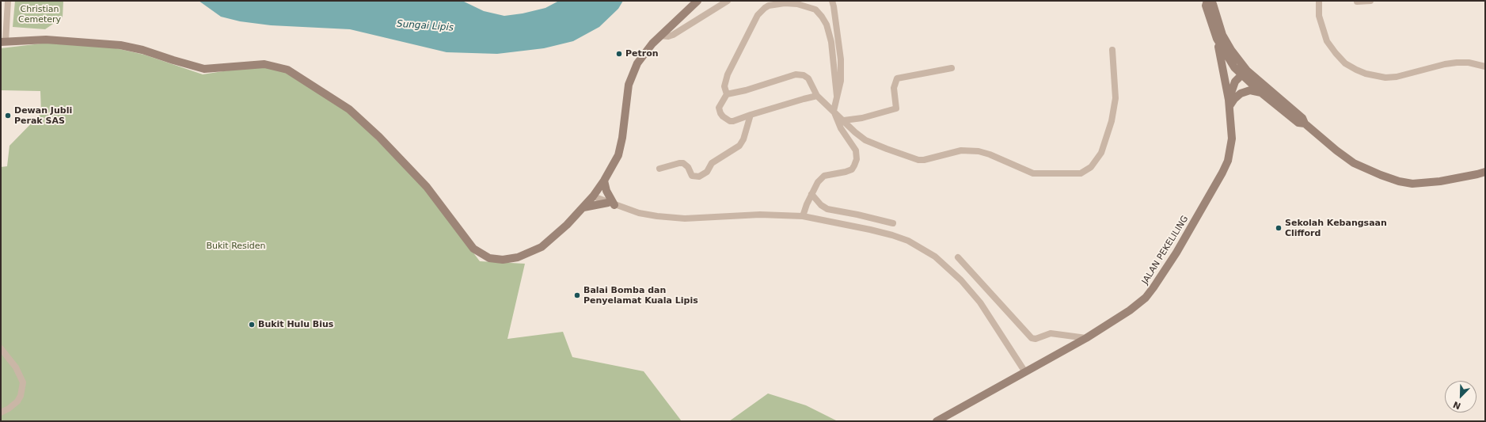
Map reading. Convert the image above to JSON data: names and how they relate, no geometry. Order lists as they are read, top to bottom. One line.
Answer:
{"streets":{"street":["JALAN PEKELILING"]},"water":["Sungai Lipis"],"parks":["Christian Cemetery","Bukit Residen"],"places":["Petron","Dewan Jubli Perak SAS","Sekolah Kebangsaan Clifford","Balai Bomba dan Penyelamat Kuala Lipis","Bukit Hulu Bius"],"north":"bottom left"}
